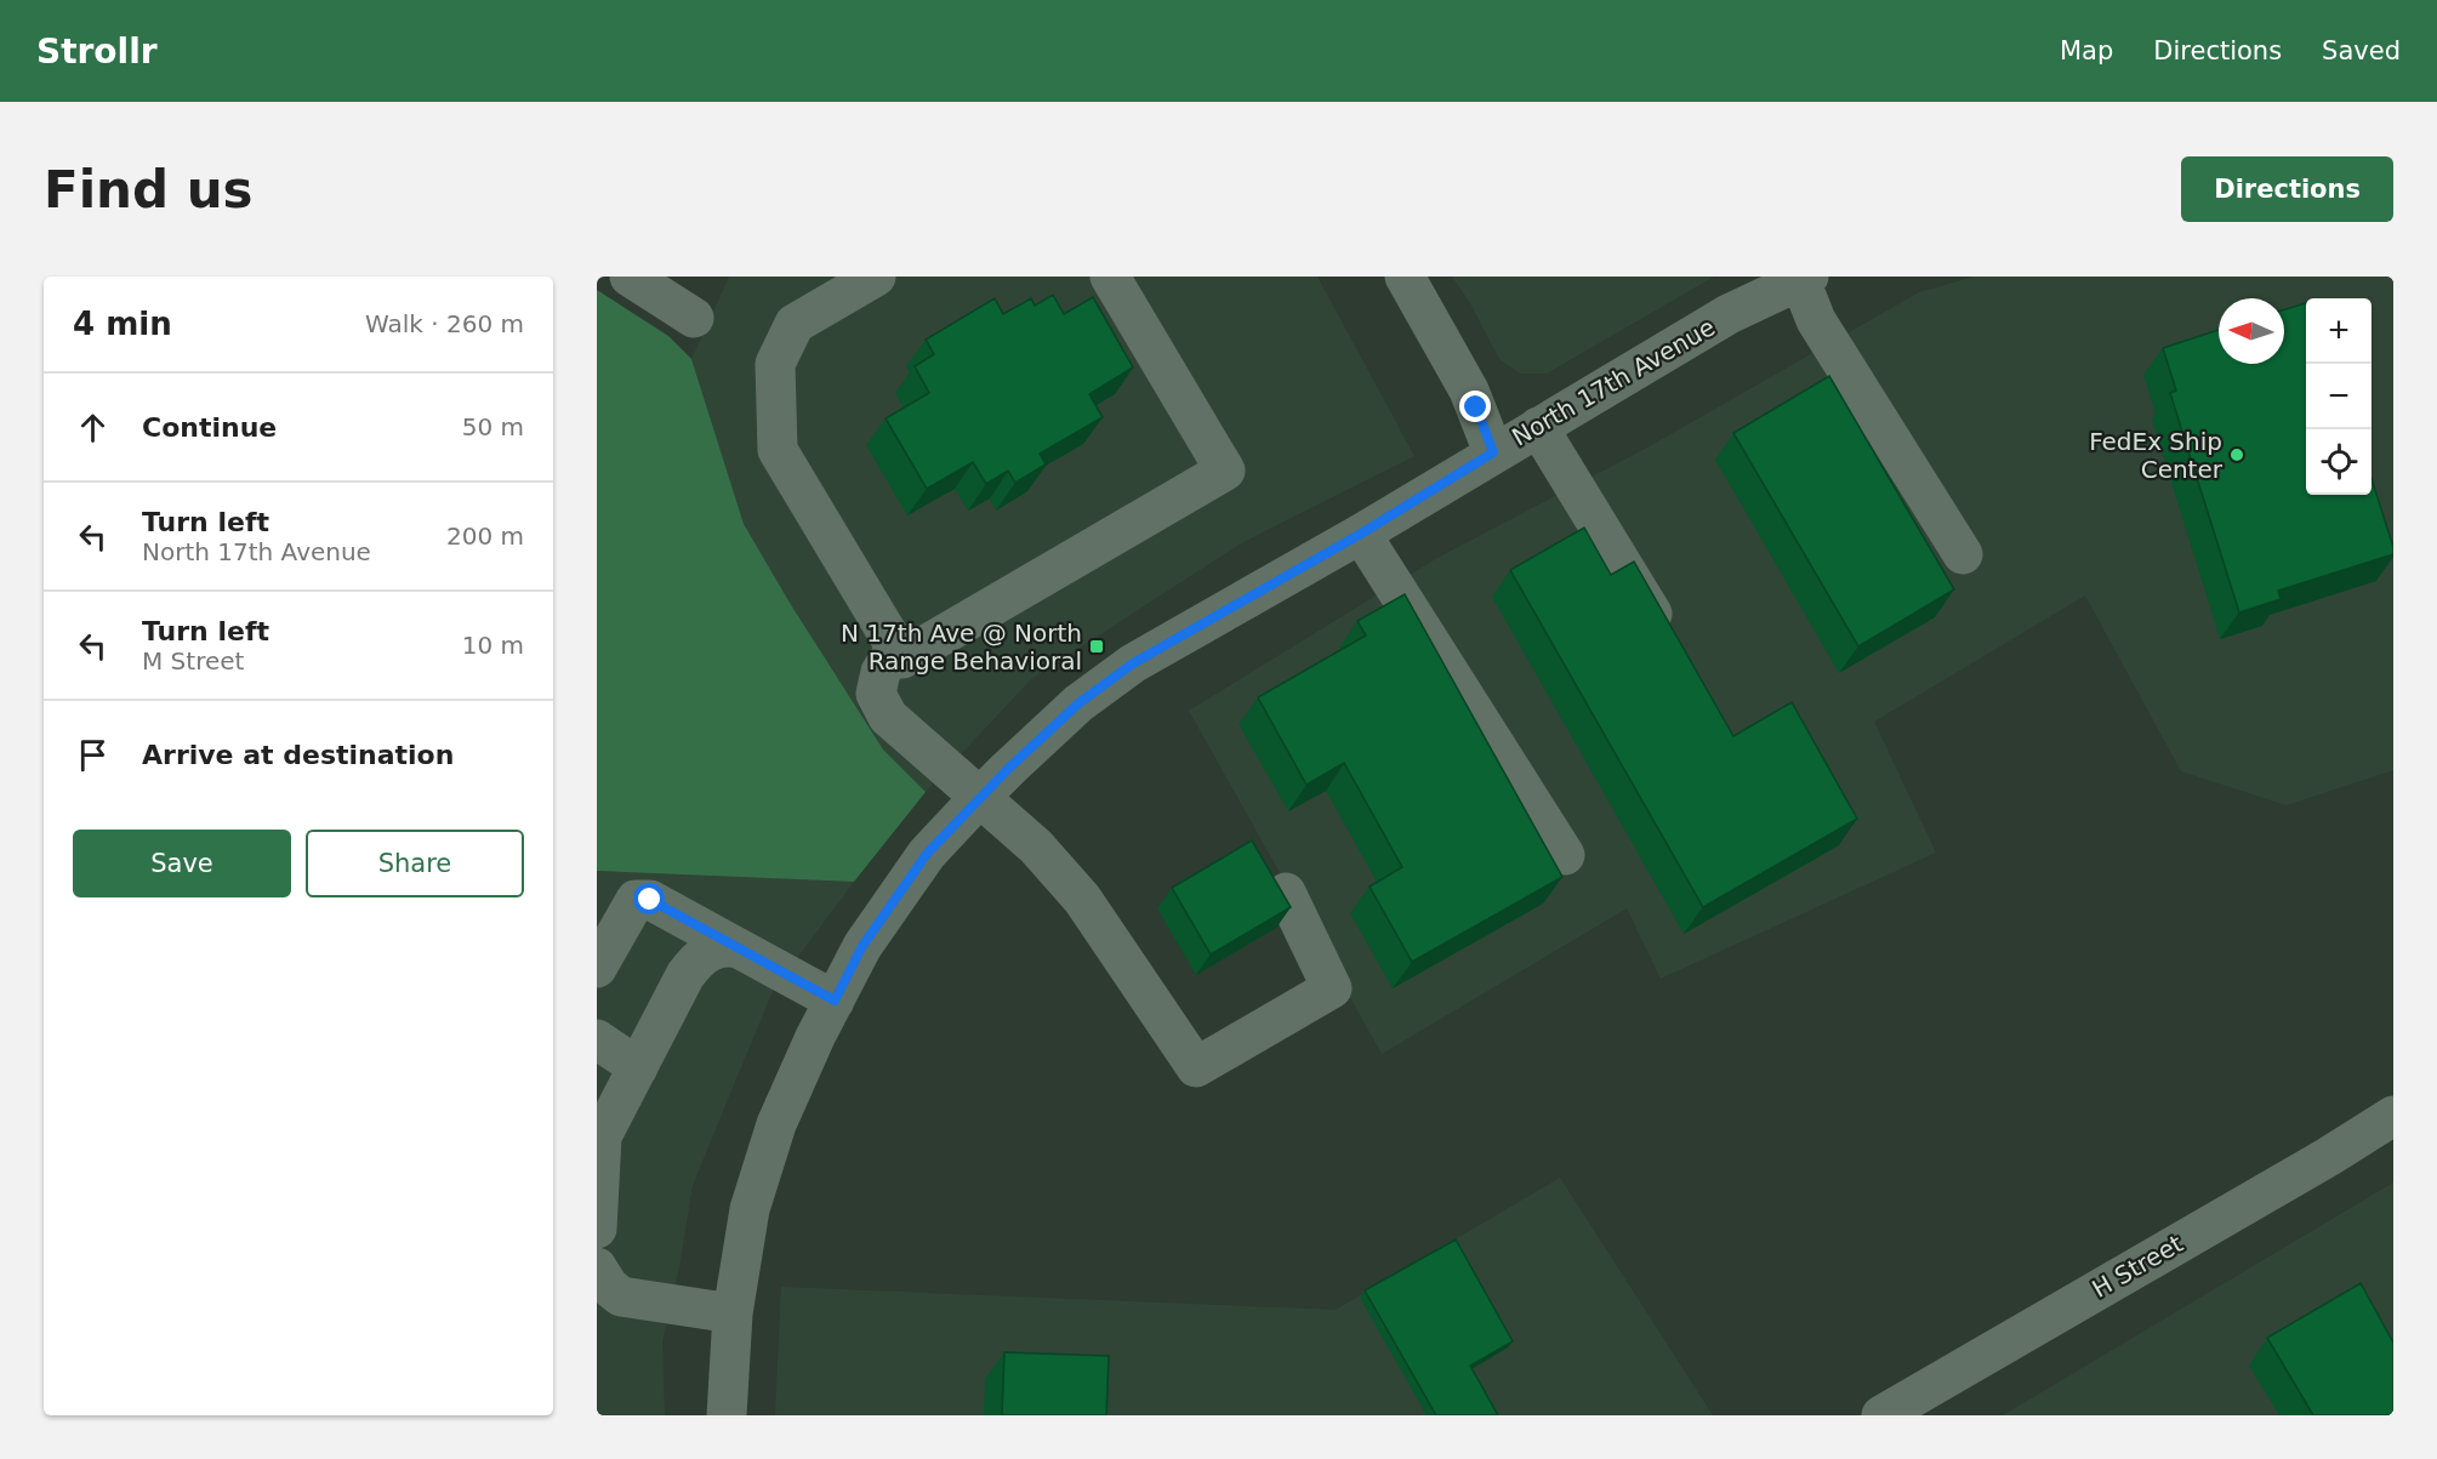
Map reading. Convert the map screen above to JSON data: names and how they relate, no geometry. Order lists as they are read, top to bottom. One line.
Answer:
{"streets":{"street":["North 17th Avenue","H Street"]},"places":{"other":["FedEx Ship Center"],"transit":["N 17th Ave @ North Range Behavioral"]},"north":"left","page":{"header":"Strollr","nav":["Map","Directions","Saved"],"buttons":["Directions",["Save","Share"]],"title":"Find us","heading":["4 min","Walk · 260 m"],"map_buttons":["+","−"],"list":[["Continue","50 m"],["Turn left","North 17th Avenue","200 m"],["Turn left","M Street","10 m"],"Arrive at destination"]}}
